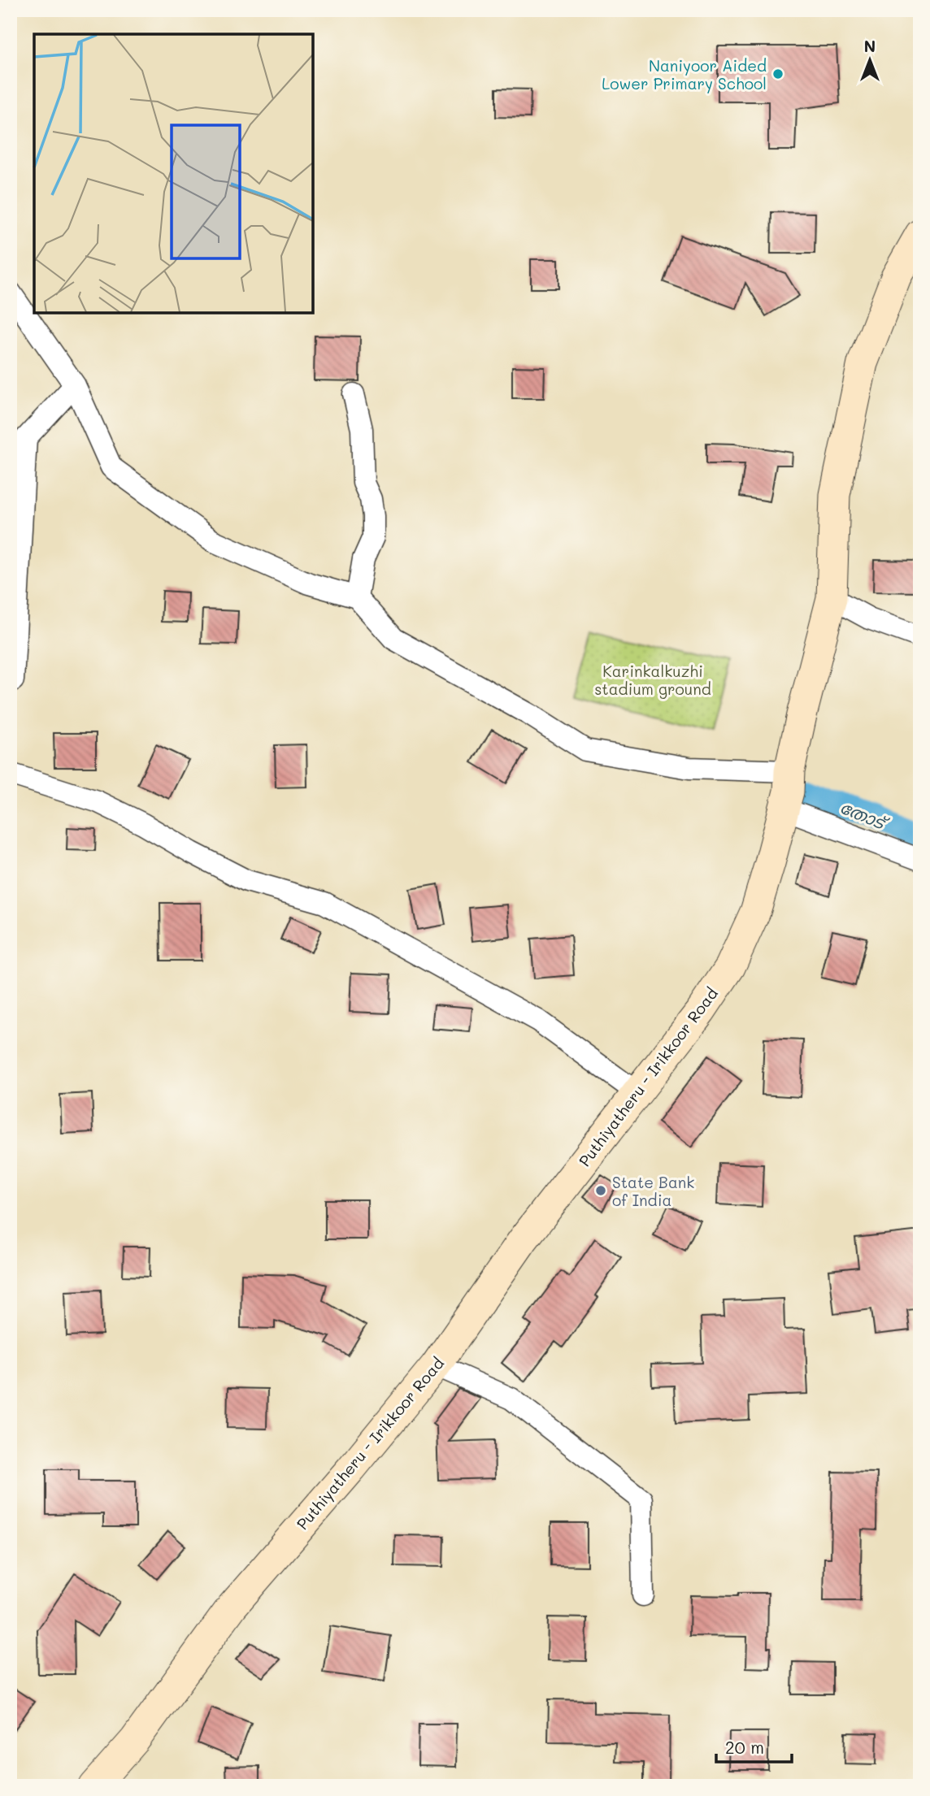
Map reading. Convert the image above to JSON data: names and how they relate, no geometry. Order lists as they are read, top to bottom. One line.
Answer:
{"streets":{"main road":["Puthiyatheru - Irikkoor Road"]},"water":["തോട്"],"parks":["Karinkalkuzhi stadium ground"],"places":["Naniyoor Aided Lower Primary School","State Bank of India"],"scale_bar":"20 m","north":"top"}
